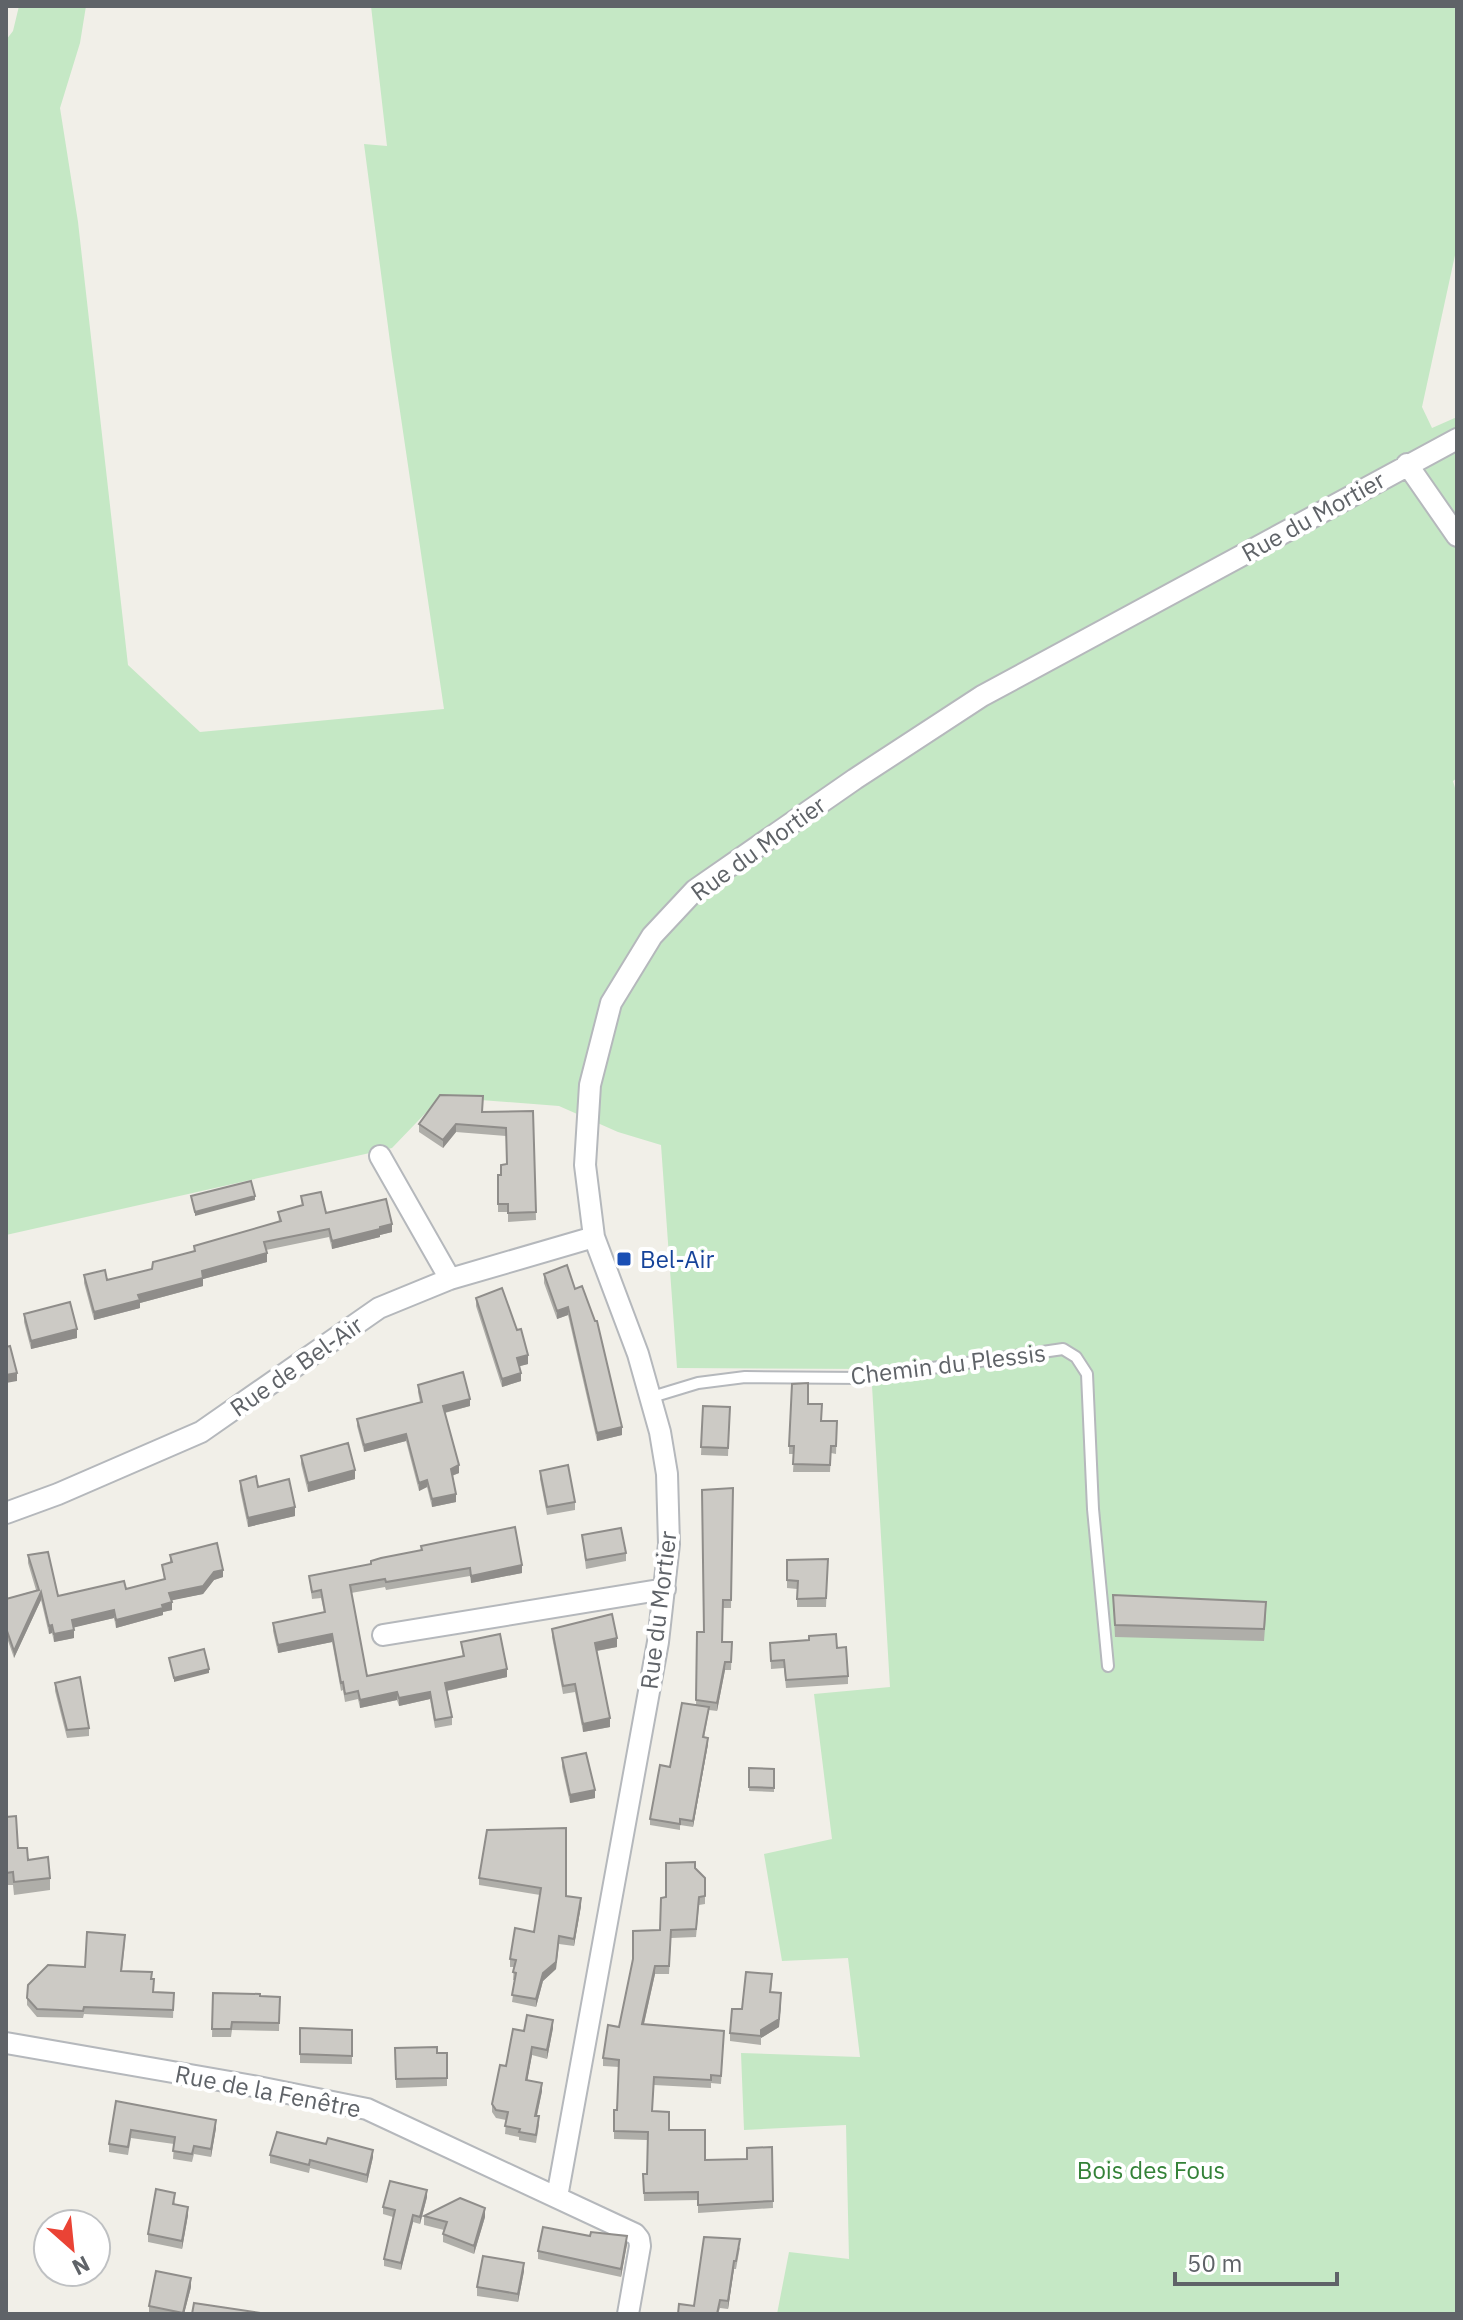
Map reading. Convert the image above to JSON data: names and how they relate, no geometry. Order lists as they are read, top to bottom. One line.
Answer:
{"streets":{"street":["Rue du Mortier","Rue de Bel-Air","Rue de la Fenêtre"],"lane":["Chemin du Plessis"]},"crossings":[["Rue du Mortier","Chemin du Plessis"],["Rue du Mortier","Rue de Bel-Air"],["Rue du Mortier","Rue de la Fenêtre"]],"parks":["Bois des Fous"],"places":{"transit":["Bel-Air"]},"scale_bar":"50 m","north":"bottom right"}
